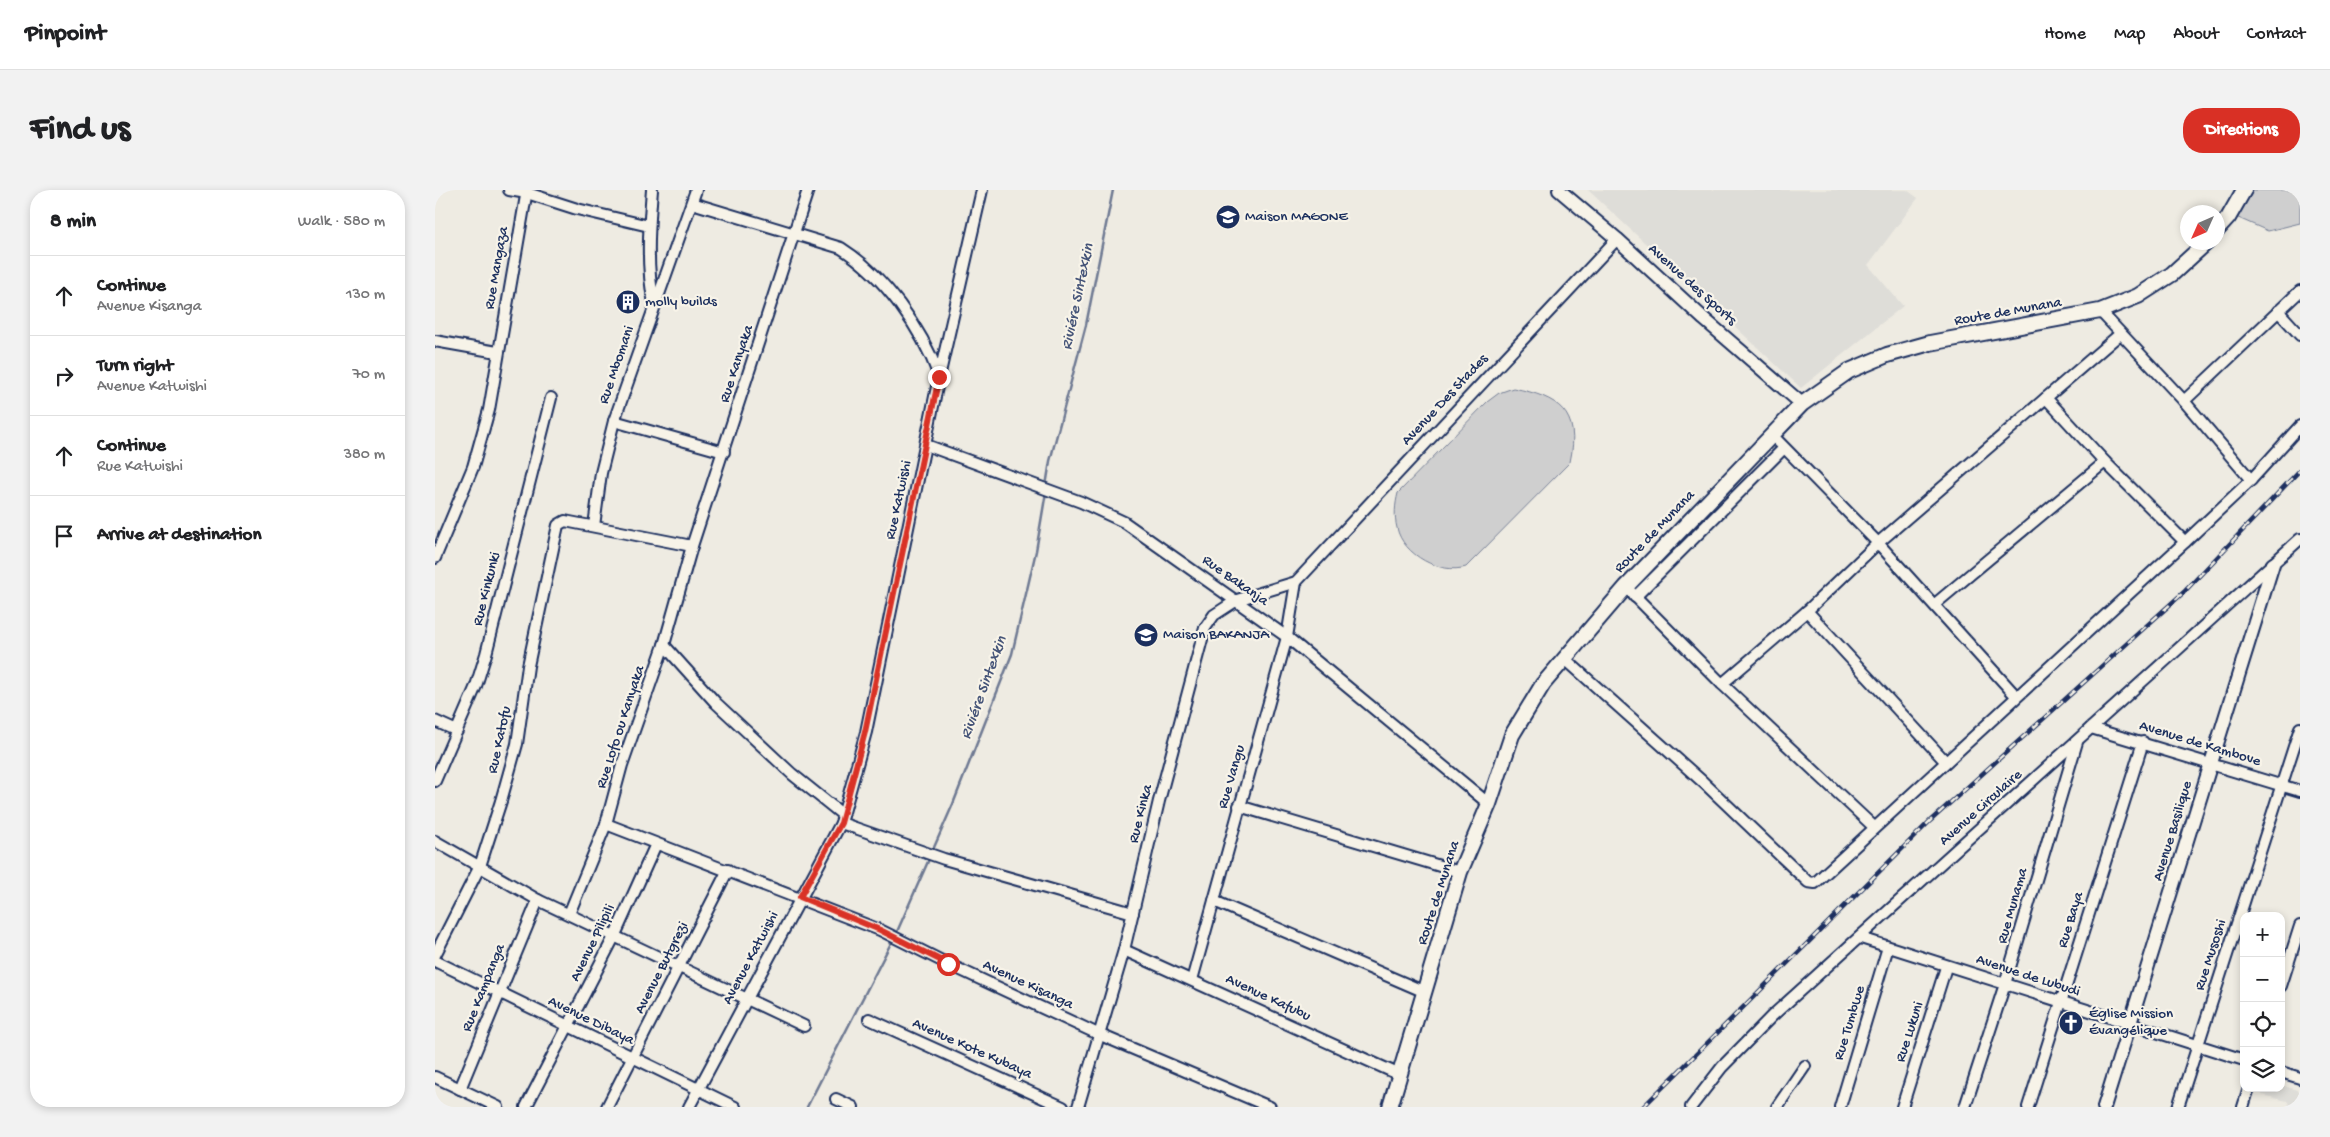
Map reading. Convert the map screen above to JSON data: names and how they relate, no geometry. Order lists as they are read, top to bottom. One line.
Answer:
{"streets":{"main road":["Route de Munana"],"street":["Rue Mangaza","Avenue des Sports","Rue Kanyaka","Rue Mbomani","Avenue Des Stades","Rue Katwishi","Rue Bakanja","Rue Kinkunki","Rue Lofo ou Kanyaka","Rue Katofu","Avenue de Kambove","Rue Vangu","Avenue Circulaire","Rue Kinka","Avenue Basilique","Rue Munama","Rue Baya","Avenue Pilipili","Rue Musoshi","Avenue Katwishi","Avenue Butgrezi","Avenue de Lubudi","Avenue Kisanga","Rue Kampanga","Avenue Kafubu","Avenue Dibaya","Rue Tumbwe","Rue Lukuni","Avenue Kote Kubaya"]},"crossings":[["Avenue des Sports","Route de Munana"],["Avenue des Sports","Avenue Des Stades"],["Route de Munana","Rue Bakanja"],["Route de Munana","Avenue Kafubu"],["Rue Kanyaka","Rue Lofo ou Kanyaka"],["Rue Mbomani","Rue Katofu"],["Avenue Des Stades","Rue Vangu"],["Avenue Des Stades","Rue Kinka"],["Rue Katwishi","Rue Bakanja"],["Rue Katwishi","Avenue Katwishi"],["Rue Bakanja","Rue Vangu"],["Rue Bakanja","Rue Kinka"],["Rue Lofo ou Kanyaka","Avenue Kisanga"],["Avenue de Kambove","Avenue Circulaire"],["Avenue de Kambove","Avenue Basilique"],["Avenue de Kambove","Rue Baya"],["Avenue de Kambove","Rue Musoshi"],["Rue Vangu","Rue Kinka"],["Rue Vangu","Avenue Kafubu"],["Avenue Circulaire","Avenue Basilique"],["Avenue Circulaire","Rue Munama"],["Avenue Circulaire","Avenue de Lubudi"],["Rue Kinka","Avenue Kisanga"],["Rue Kinka","Avenue Kafubu"],["Avenue Basilique","Avenue de Lubudi"],["Rue Munama","Avenue de Lubudi"],["Rue Baya","Avenue de Lubudi"],["Avenue Pilipili","Avenue Kisanga"],["Avenue Pilipili","Avenue Dibaya"],["Rue Musoshi","Avenue de Lubudi"],["Avenue Katwishi","Avenue Kisanga"],["Avenue Katwishi","Avenue Dibaya"],["Avenue Butgrezi","Avenue Kisanga"],["Avenue Butgrezi","Avenue Dibaya"],["Avenue de Lubudi","Rue Tumbwe"],["Avenue de Lubudi","Rue Lukuni"],["Rue Kampanga","Avenue Dibaya"]],"water":["Riviére Sintexkin"],"places":{"school or university":["Maison MAGONE","Maison BAKANJA"],"building":["molly builds"],"church":["Église Mission Évangélique"]},"north":"bottom left","page":{"header":"Pinpoint","nav":["Home","Map","About","Contact"],"buttons":"Directions","title":"Find us","heading":["8 min","Walk · 580 m"],"list":[["Continue","Avenue Kisanga","130 m"],["Turn right","Avenue Katwishi","70 m"],["Continue","Rue Katwishi","380 m"],"Arrive at destination"],"map_buttons":["+","−"]}}
